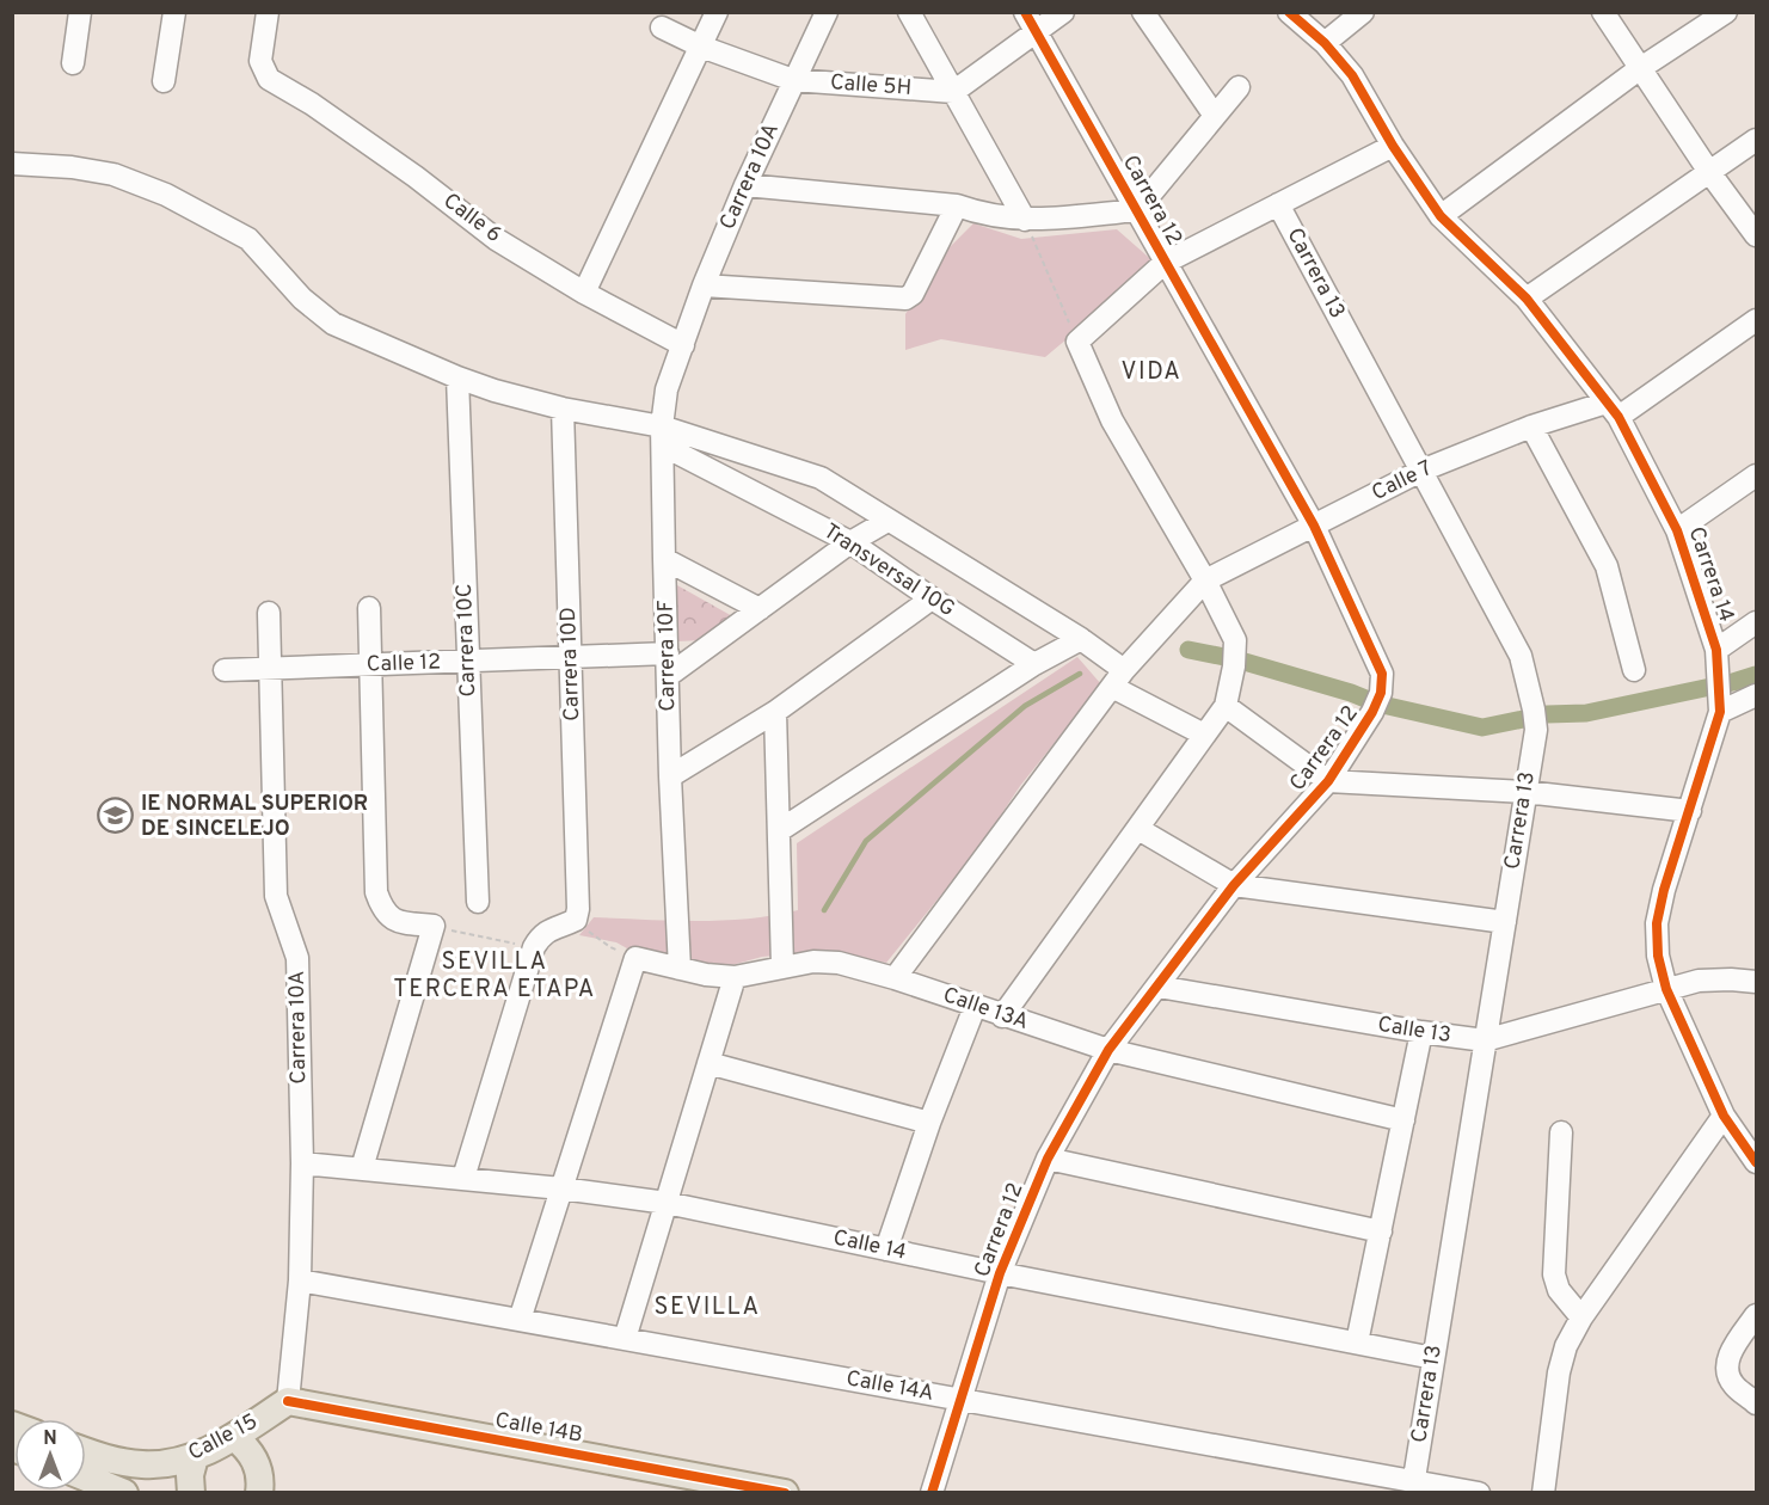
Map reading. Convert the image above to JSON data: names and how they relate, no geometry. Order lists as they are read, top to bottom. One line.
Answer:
{"streets":{"main road":["Calle 14B","Calle 15"],"street":["Calle 5H","Carrera 10A","Carrera 12","Calle 6","Carrera 13","Calle 7","Transversal 10G","Carrera 14","Carrera 10C","Carrera 10F","Calle 12","Carrera 10D","Calle 13A","Calle 13","Calle 14","Calle 14A"]},"crossings":[["Calle 5H","Carrera 10A"],["Carrera 10A","Calle 6"],["Carrera 10A","Carrera 10F"],["Carrera 10A","Calle 12"],["Carrera 10A","Calle 14"],["Carrera 10A","Calle 14A"],["Carrera 10A","Calle 14B"],["Carrera 10A","Calle 15"],["Carrera 12","Calle 7"],["Carrera 12","Calle 13A"],["Carrera 12","Calle 13"],["Carrera 12","Calle 14"],["Carrera 12","Calle 14A"],["Calle 6","Carrera 10F"],["Carrera 13","Calle 7"],["Carrera 13","Calle 13"],["Carrera 13","Calle 14"],["Carrera 13","Calle 14A"],["Calle 7","Carrera 14"],["Transversal 10G","Carrera 10F"],["Carrera 10C","Calle 12"],["Carrera 10F","Calle 12"],["Carrera 10F","Calle 13A"],["Calle 12","Carrera 10D"],["Calle 14B","Calle 15"]],"districts":["VIDA","SEVILLA TERCERA ETAPA","SEVILLA"],"places":{"school or university":["IE NORMAL SUPERIOR DE SINCELEJO"]},"north":"top"}
